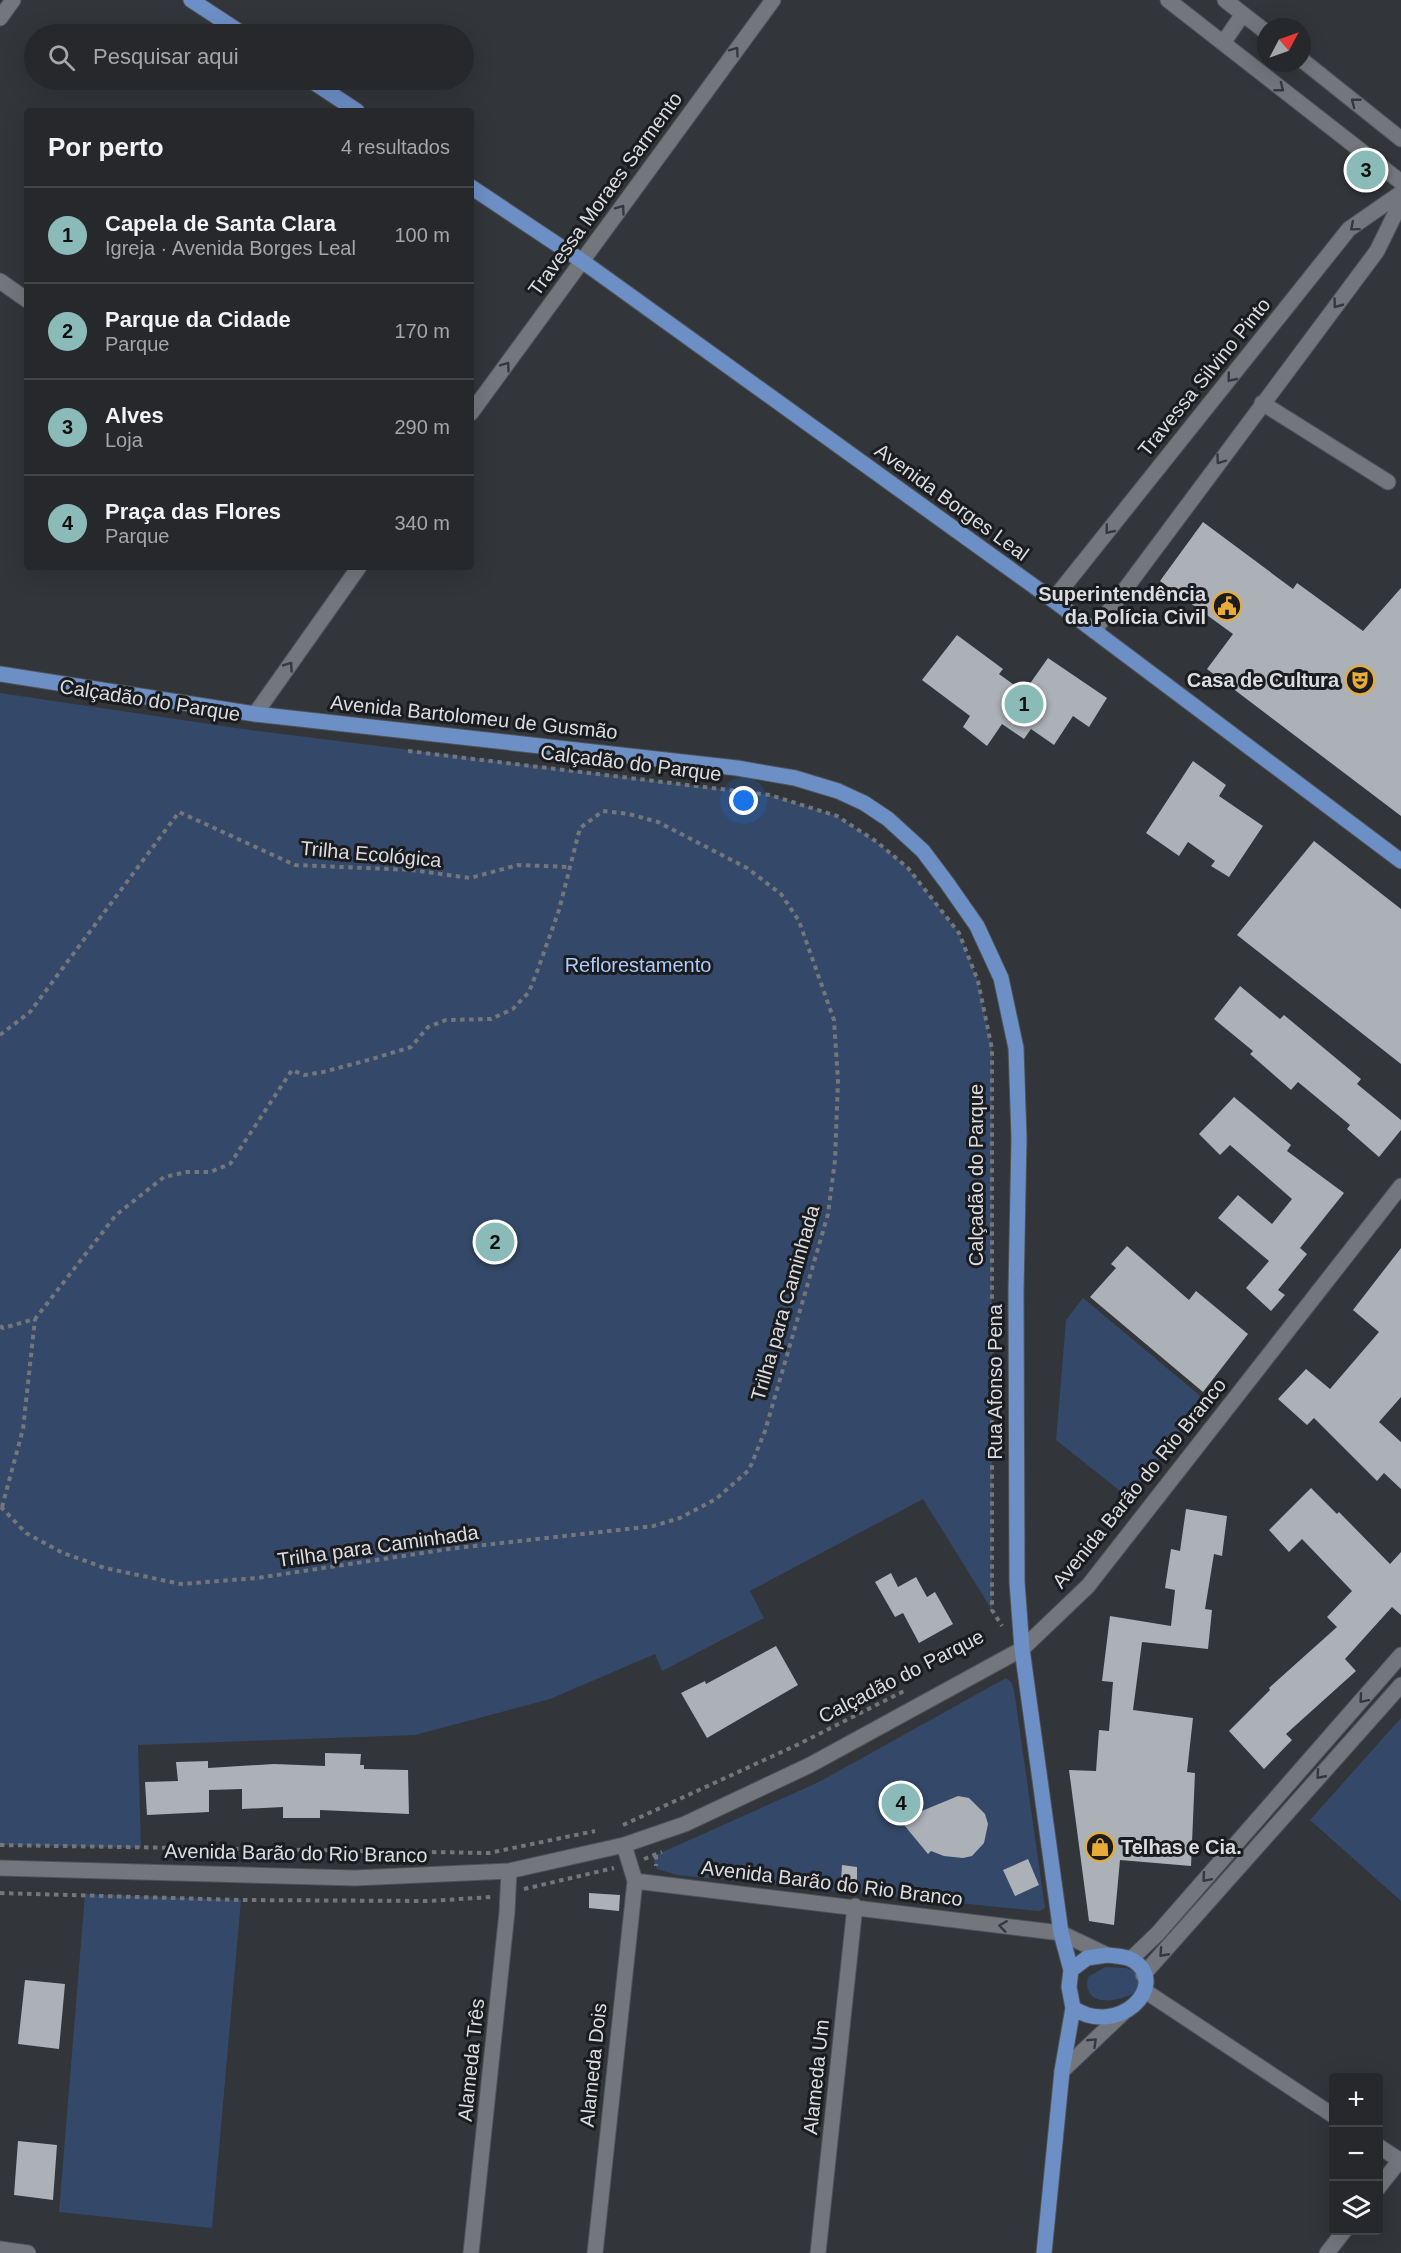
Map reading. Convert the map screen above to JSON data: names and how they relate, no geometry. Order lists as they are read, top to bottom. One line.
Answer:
{"streets":{"main road":["Avenida Borges Leal","Avenida Bartolomeu de Gusmão","Rua Afonso Pena"],"street":["Travessa Moraes Sarmento","Travessa Silvino Pinto","Avenida Barão do Rio Branco","Alameda Três","Alameda Dois","Alameda Um"],"path":["Calçadão do Parque","Trilha Ecológica","Trilha para Caminhada"]},"crossings":[["Travessa Moraes Sarmento","Avenida Borges Leal"],["Travessa Silvino Pinto","Avenida Borges Leal"],["Avenida Bartolomeu de Gusmão","Rua Afonso Pena"],["Trilha Ecológica","Trilha para Caminhada"],["Rua Afonso Pena","Avenida Barão do Rio Branco"],["Avenida Barão do Rio Branco","Alameda Três"],["Avenida Barão do Rio Branco","Alameda Dois"],["Avenida Barão do Rio Branco","Alameda Um"]],"one_way":["Travessa Moraes Sarmento"],"parks":["Reflorestamento"],"places":{"public building":["Superintendência da Polícia Civil"],"theatre":["Casa de Cultura"],"shop":["Telhas e Cia."]},"north":"top right","page":{"search":"Pesquisar aqui","heading":["Por perto","4 resultados"],"pins":["3","1","2","4"],"list":[{"mark":"1","name":"Capela de Santa Clara","note":"Igreja · Avenida Borges Leal","value":"100 m"},{"mark":"2","name":"Parque da Cidade","note":"Parque","value":"170 m"},{"mark":"3","name":"Alves","note":"Loja","value":"290 m"},{"mark":"4","name":"Praça das Flores","note":"Parque","value":"340 m"}],"map_buttons":["+","−"]}}
